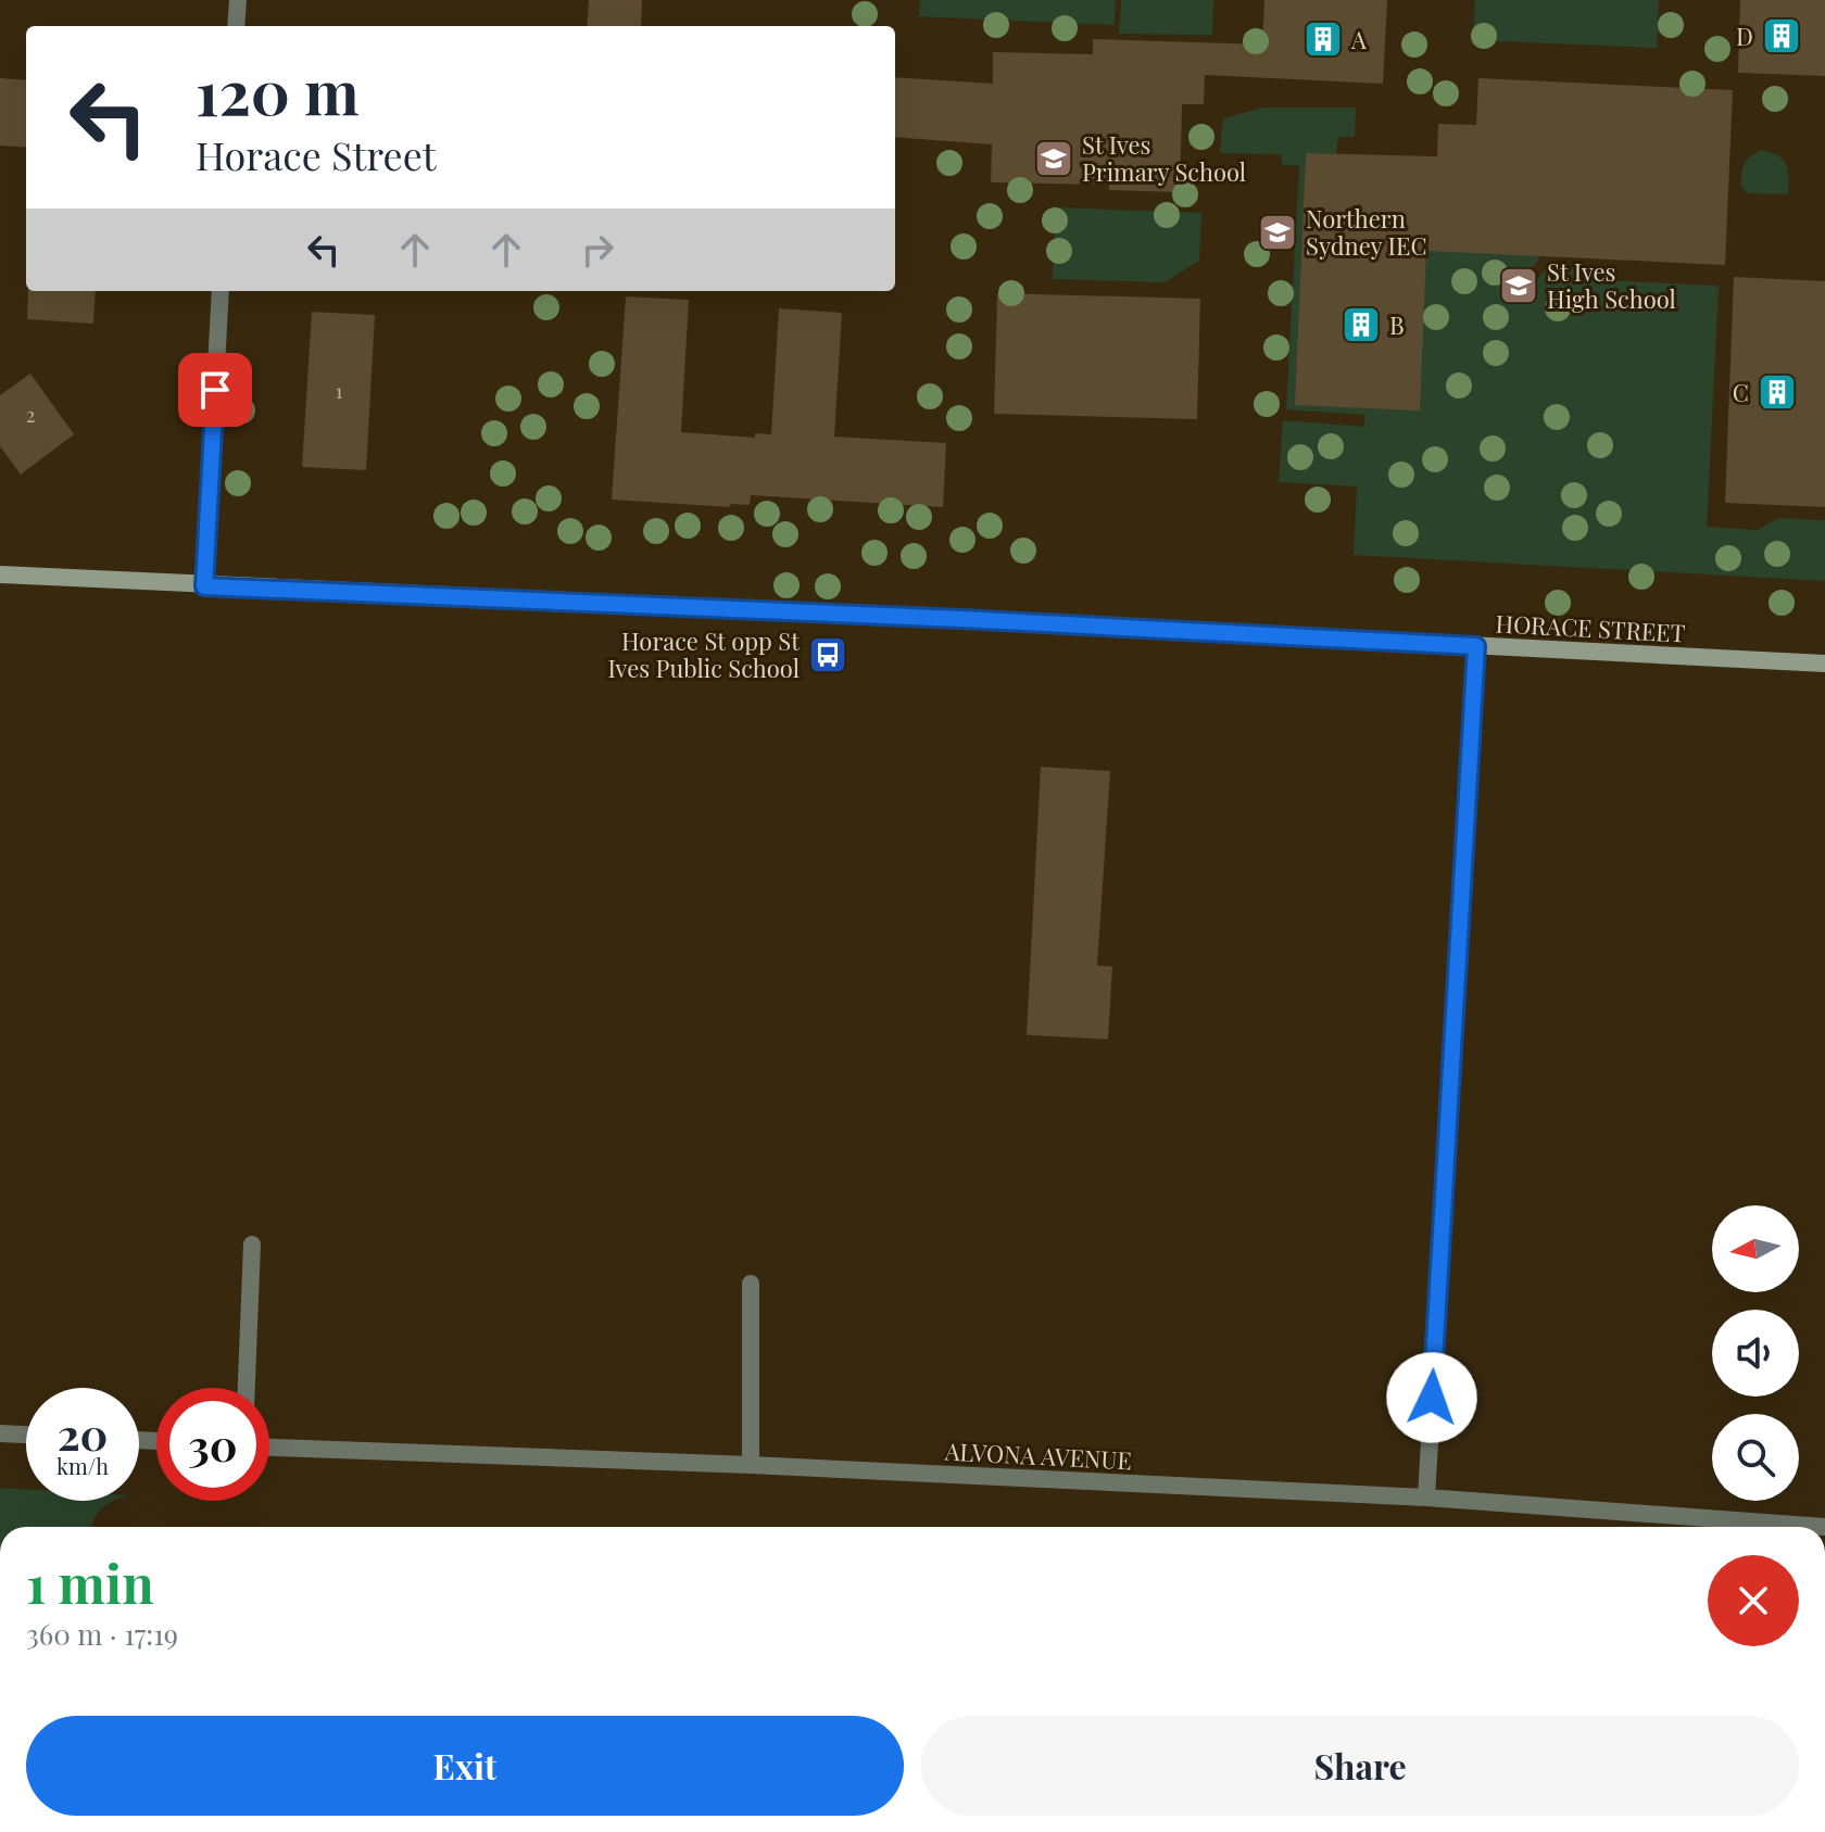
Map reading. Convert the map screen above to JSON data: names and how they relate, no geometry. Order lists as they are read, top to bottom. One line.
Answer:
{"streets":{"main road":["HORACE STREET"],"street":["ALVONA AVENUE"]},"places":{"building":["D","A","B","C"],"school or university":["St Ives Primary School","Northern Sydney IEC","St Ives High School"],"bus stop":["Horace St opp St Ives Public School"]},"house_numbers":["1","2"],"north":"left","page":{"turn":["120 m","Horace Street"],"speed":"20 km/h","limit":"30","heading":["1 min","360 m · 17:19"],"buttons":["Exit","Share"]}}
